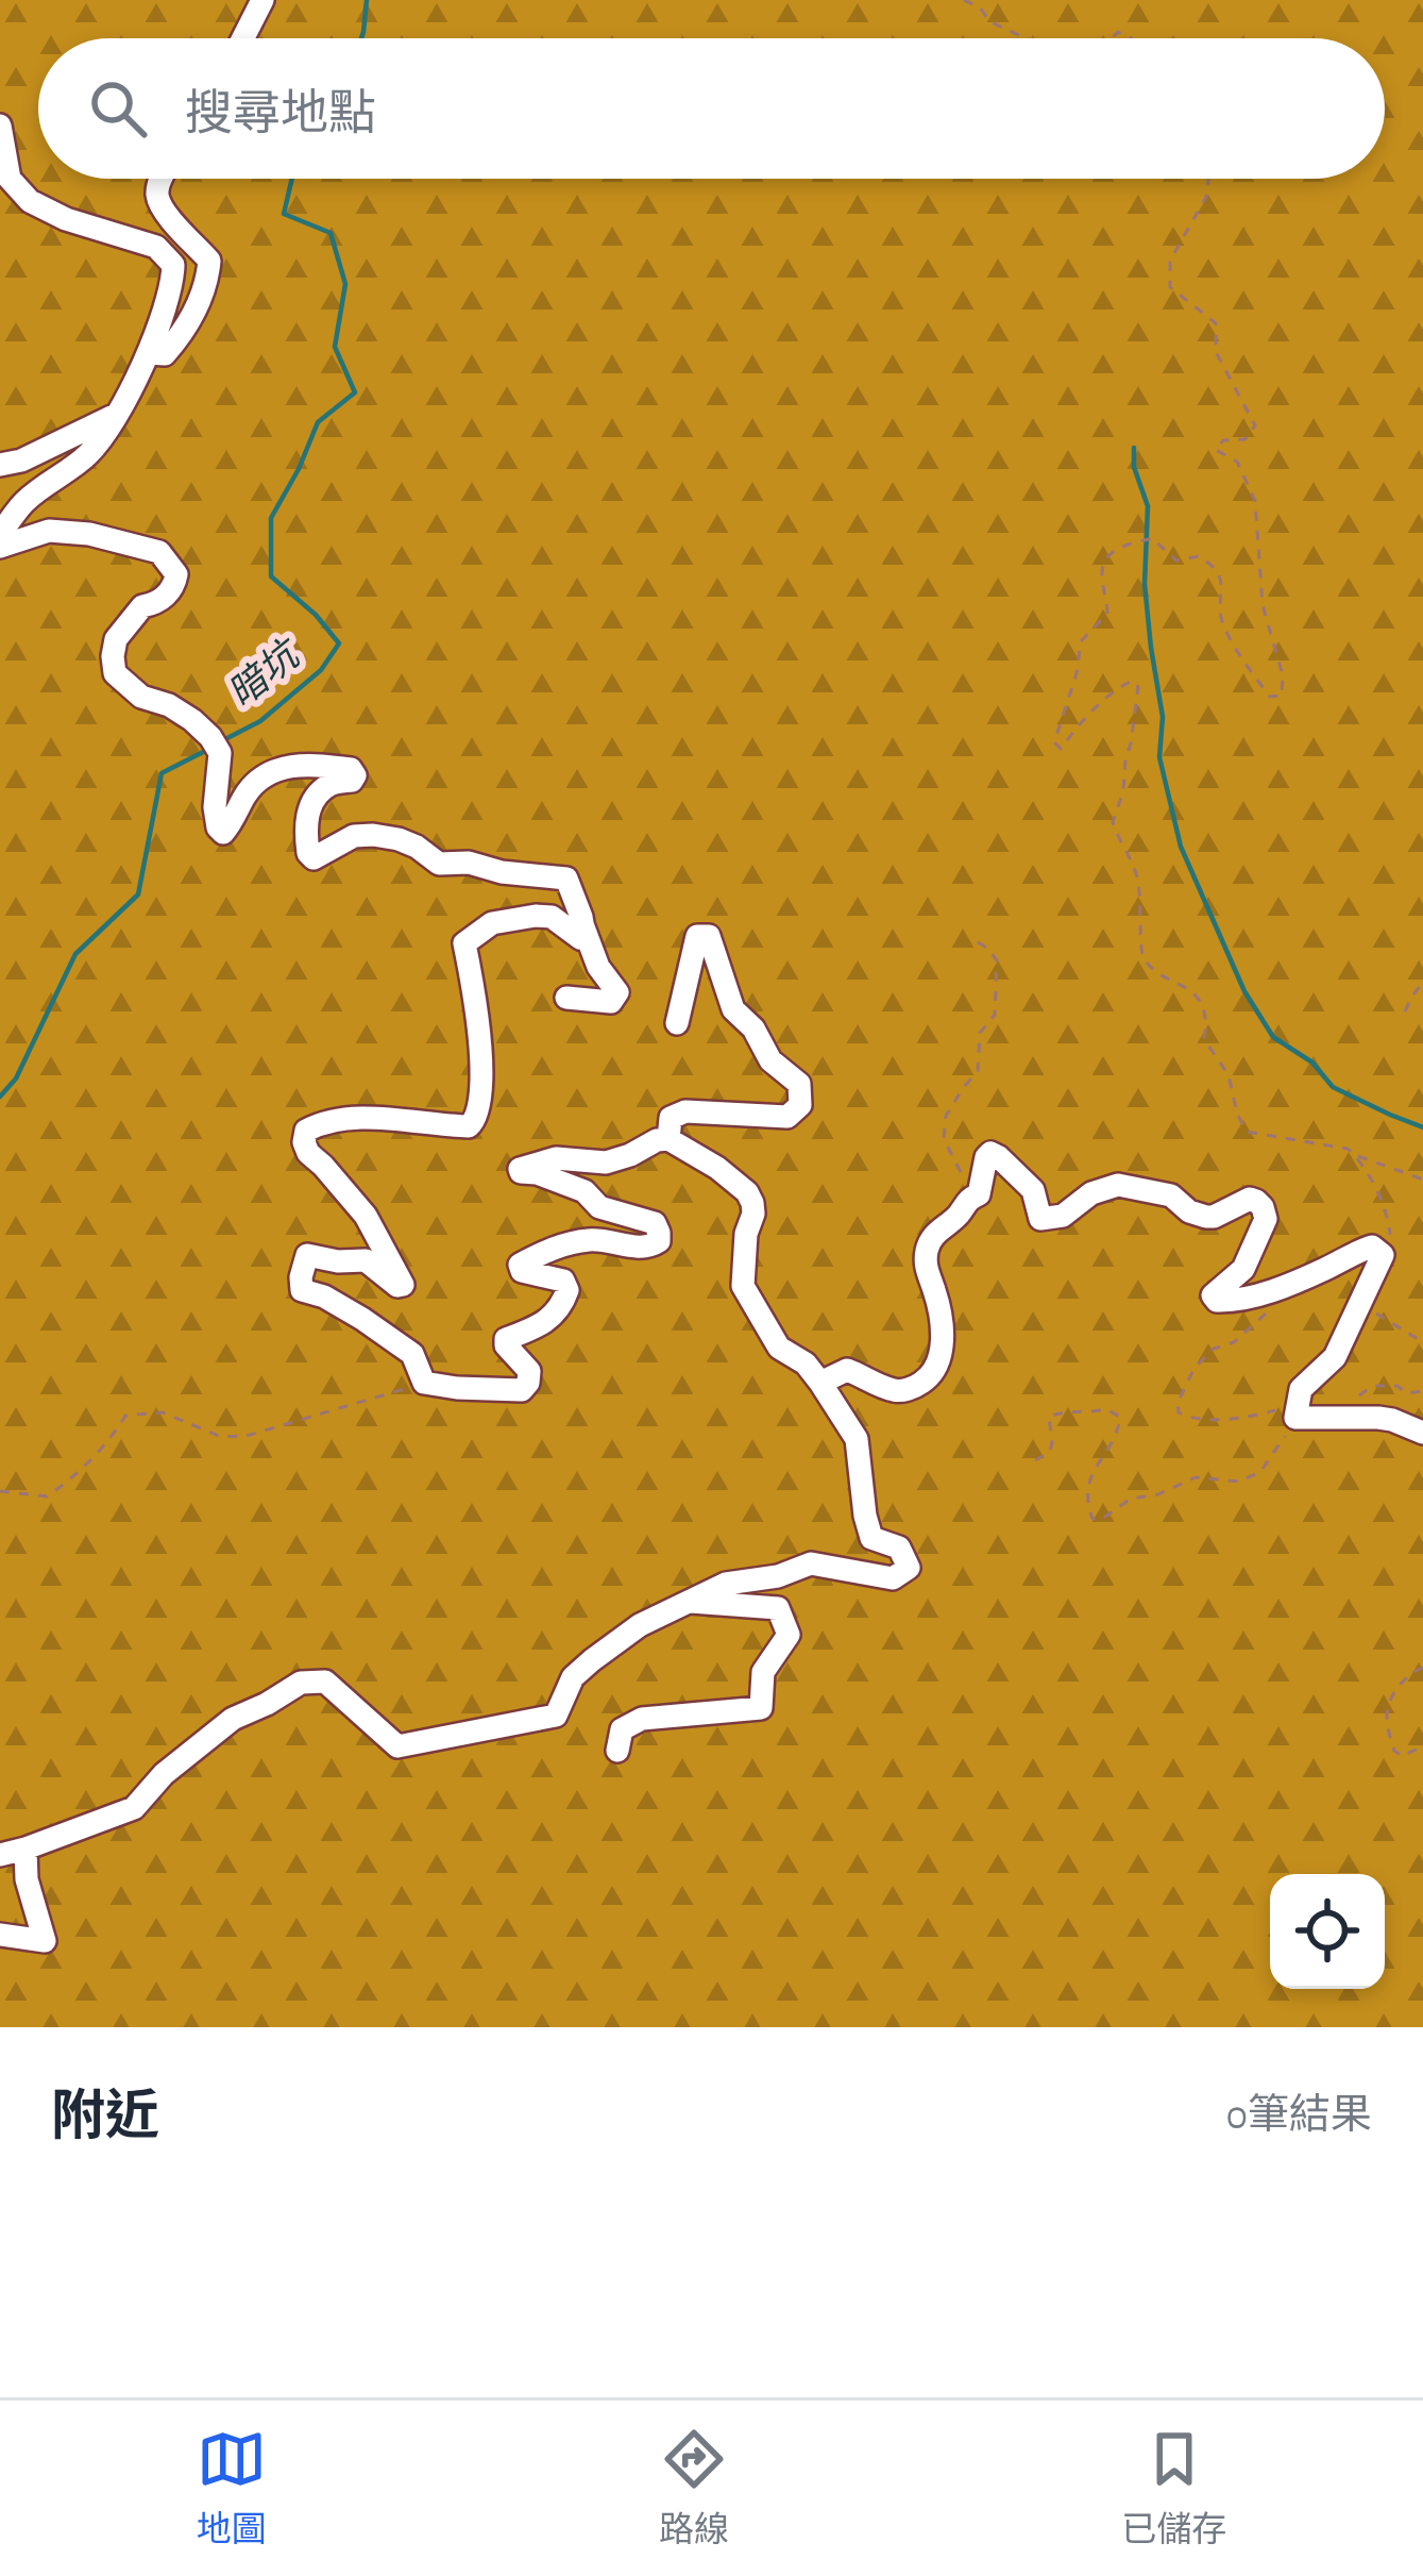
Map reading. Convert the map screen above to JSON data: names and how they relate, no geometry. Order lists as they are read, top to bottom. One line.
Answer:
{"water":["暗坑"],"page":{"search":"搜尋地點","heading":["附近","0筆結果"],"nav":["地圖","路線","已儲存"]}}
